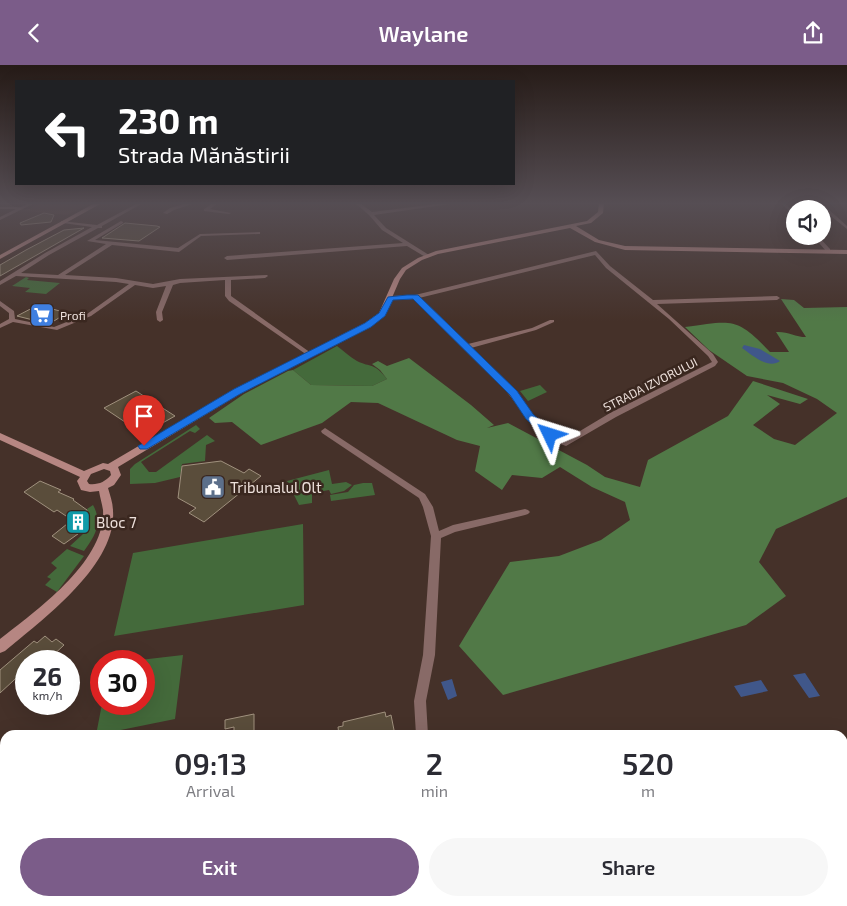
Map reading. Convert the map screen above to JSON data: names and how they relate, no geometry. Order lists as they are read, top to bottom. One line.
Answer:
{"streets":{"street":["STRADA IZVORULUI"]},"places":{"supermarket":["Profi"],"public building":["Tribunalul Olt"],"building":["Bloc 7"]},"page":{"header":"Waylane","turn":["230 m","Strada Mănăstirii"],"speed":"26 km/h","limit":"30","eta":["09:13","Arrival","2","min","520","m"],"buttons":["Exit","Share"]}}
